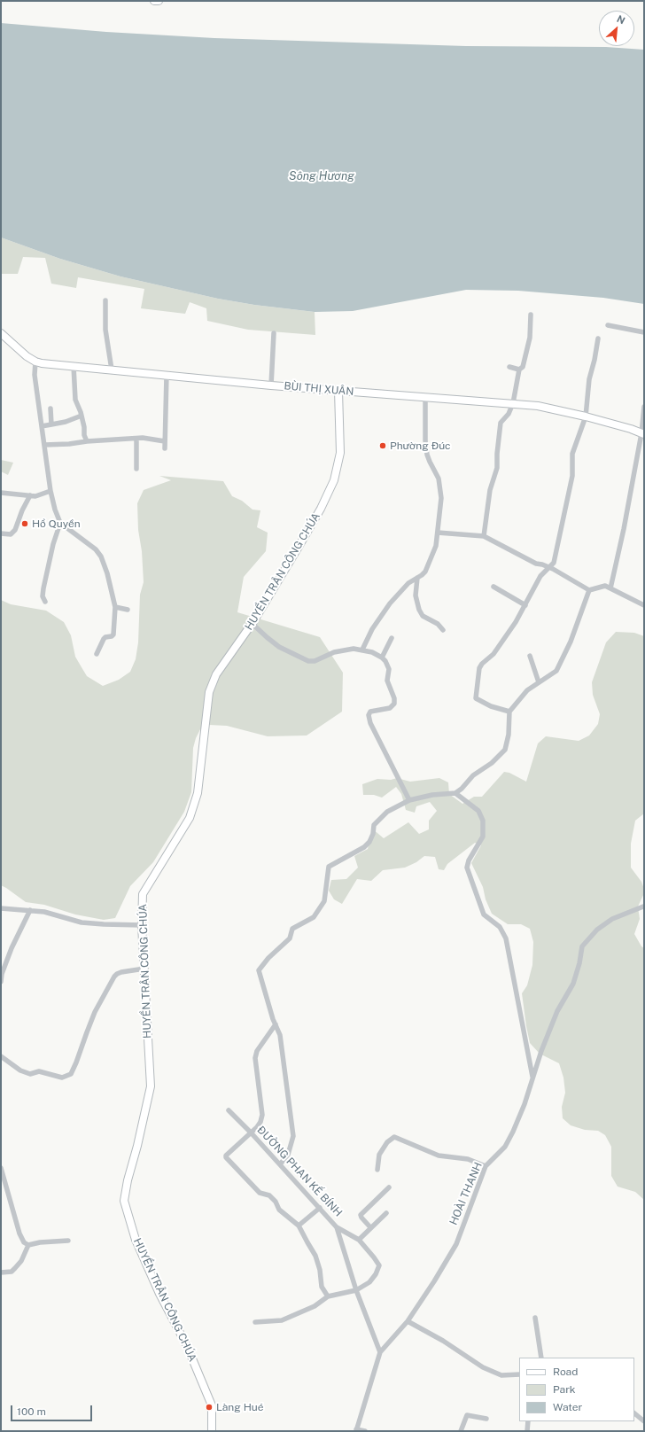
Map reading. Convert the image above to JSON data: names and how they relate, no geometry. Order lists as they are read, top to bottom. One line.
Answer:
{"streets":{"street":["BÙI THỊ XUÂN","HUYỀN TRÂN CÔNG CHÚA","ĐƯỜNG PHAN KẾ BÍNH","HOÀI THANH"]},"crossings":[["BÙI THỊ XUÂN","HUYỀN TRÂN CÔNG CHÚA"],["ĐƯỜNG PHAN KẾ BÍNH","HOÀI THANH"]],"water":["Sông Hương"],"places":["Phường Đúc","Hổ Quyền","Làng Hué"],"legend":["Road","Park","Water"],"scale_bar":"100 m","north":"top right"}
